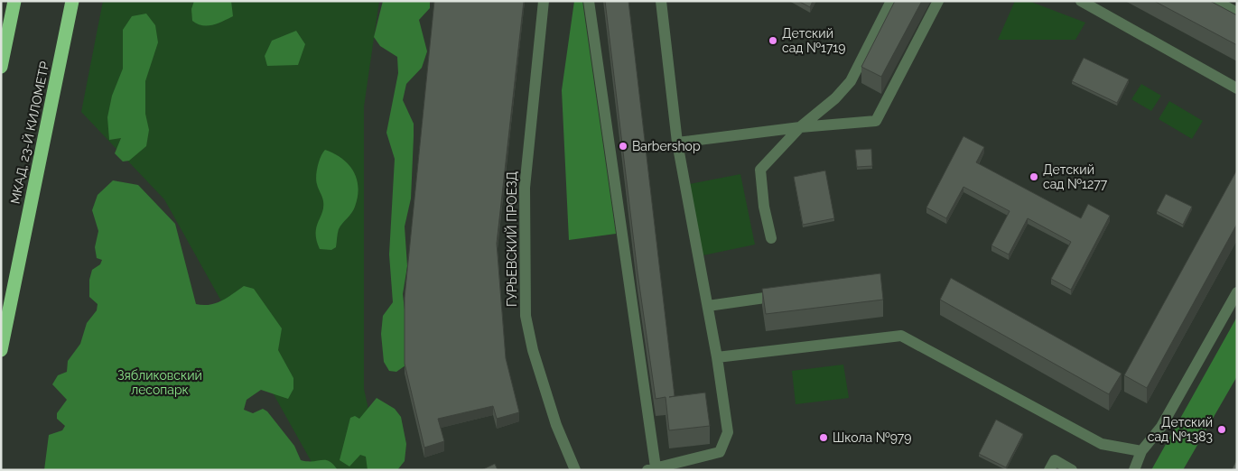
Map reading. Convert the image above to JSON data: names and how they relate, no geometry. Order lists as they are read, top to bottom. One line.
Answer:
{"streets":{"highway":["МКАД, 23-Й КИЛОМЕТР"],"street":["ГУРЬЕВСКИЙ ПРОЕЗД"]},"parks":["Зябликовский лесопарк"],"places":["Детский сад №1719","Barbershop","Детский сад №1277","Детский сад №1383","Школа №979"]}
